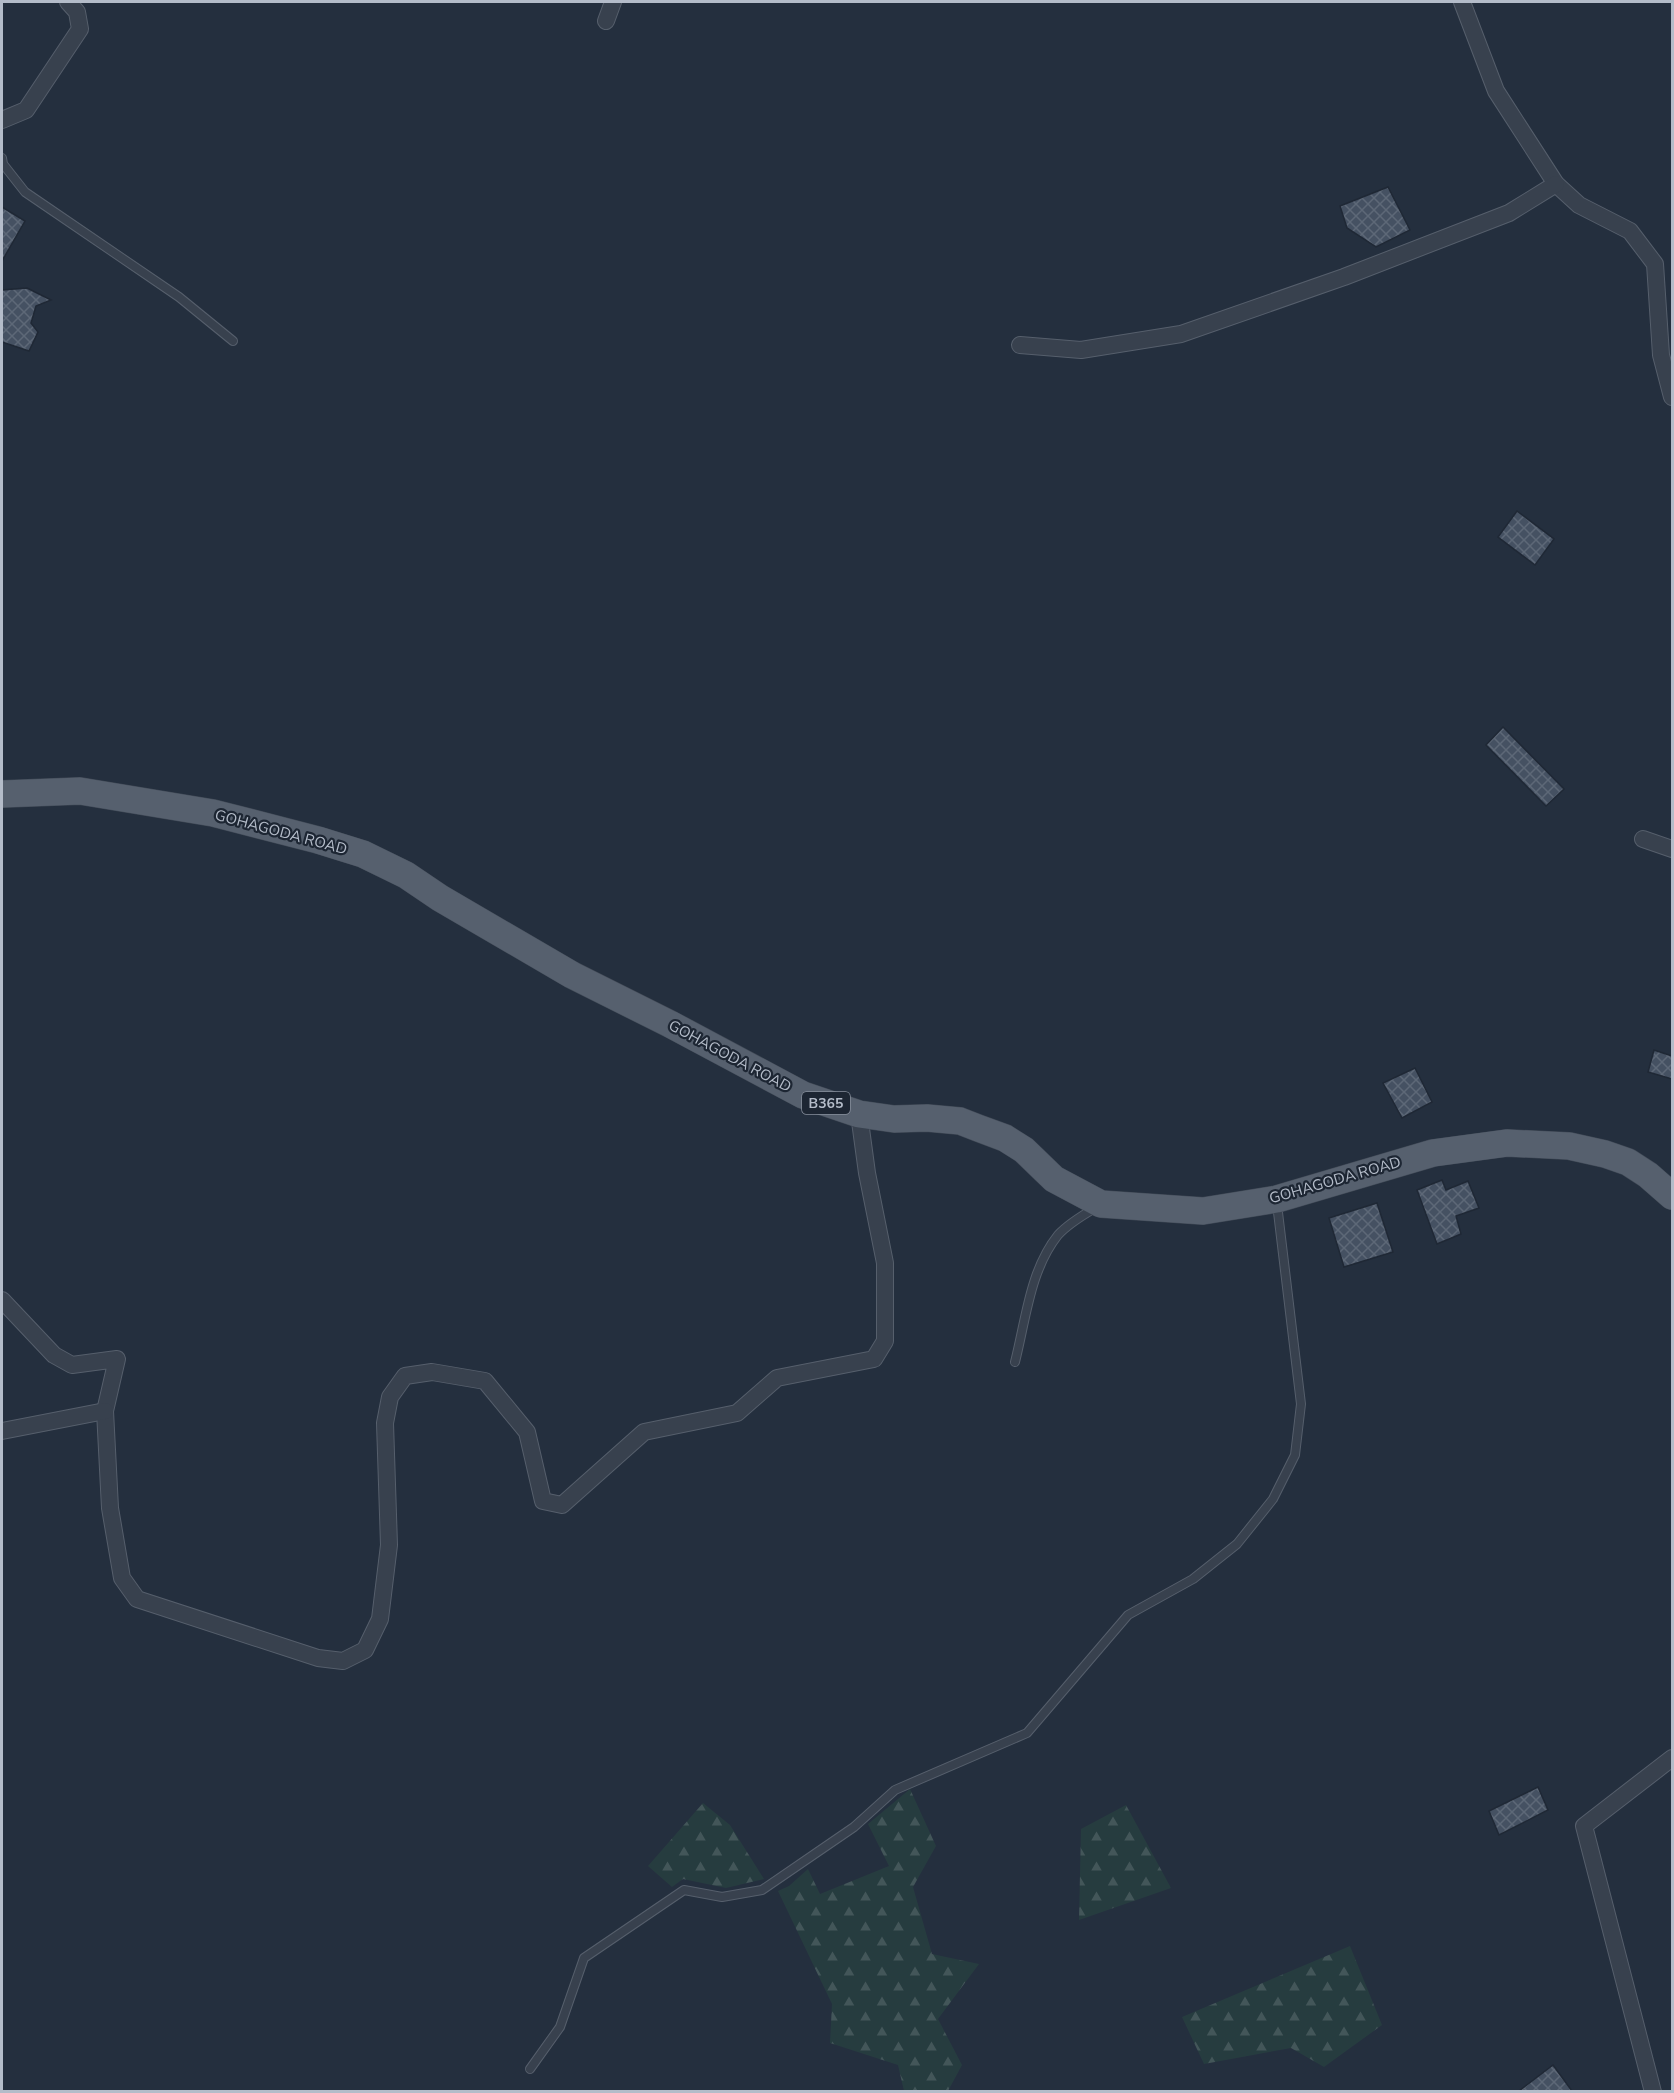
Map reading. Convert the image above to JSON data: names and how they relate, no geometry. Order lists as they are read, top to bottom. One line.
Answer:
{"streets":{"main road":["GOHAGODA ROAD","B365"]}}
